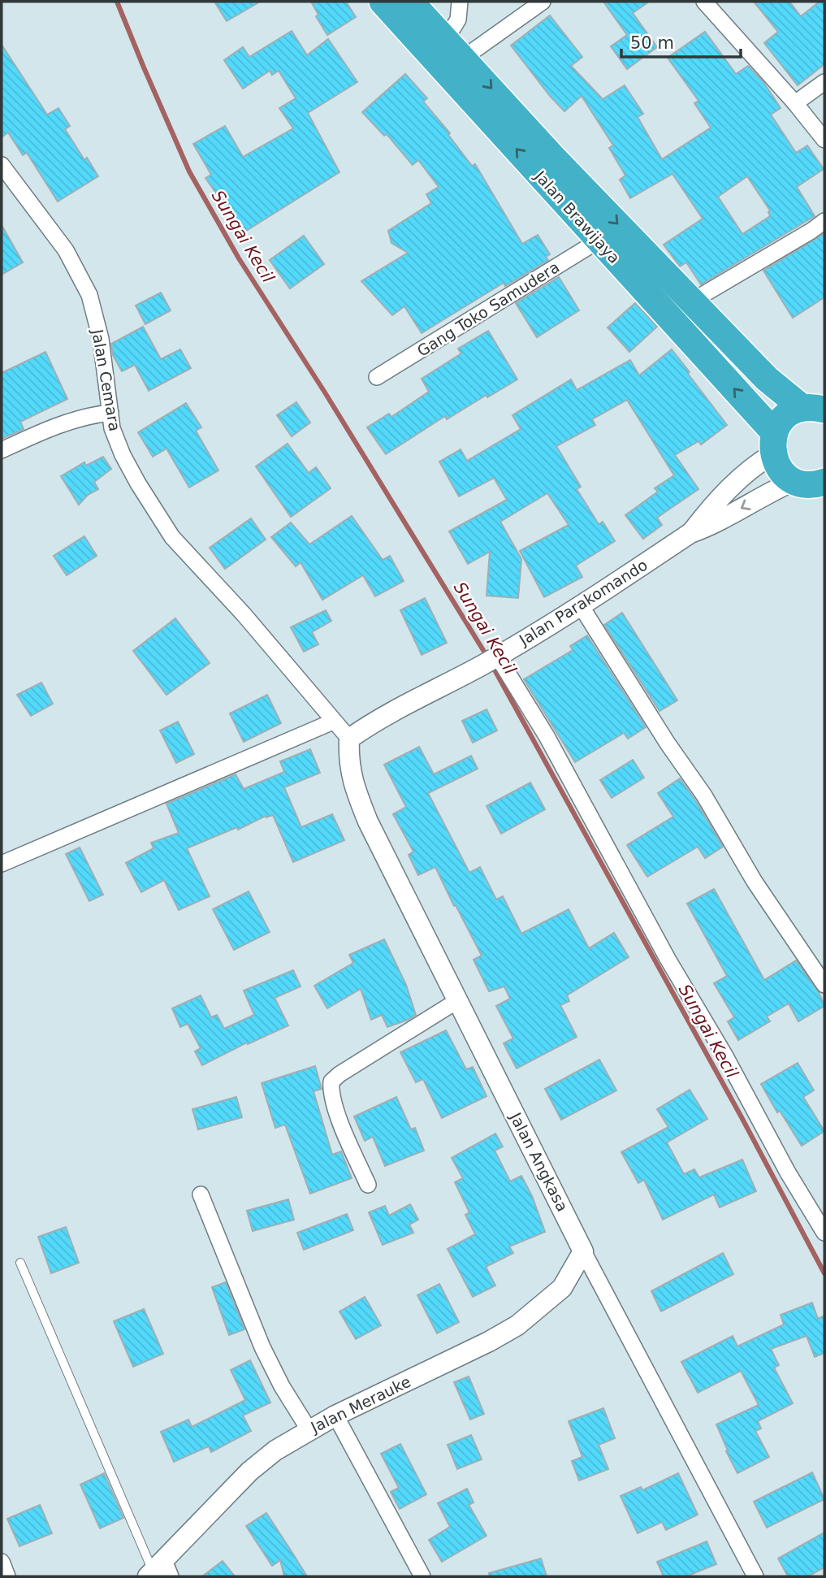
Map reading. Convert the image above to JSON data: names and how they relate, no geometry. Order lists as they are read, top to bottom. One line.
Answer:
{"streets":{"highway":["Jalan Brawijaya"],"street":["Gang Toko Samudera","Jalan Cemara","Jalan Parakomando","Jalan Angkasa","Jalan Merauke"]},"crossings":[["Jalan Brawijaya","Gang Toko Samudera"],["Jalan Brawijaya","Jalan Parakomando"],["Jalan Parakomando","Jalan Angkasa"],["Jalan Angkasa","Jalan Merauke"]],"water":["Sungai Kecil"],"scale_bar":"50 m"}
